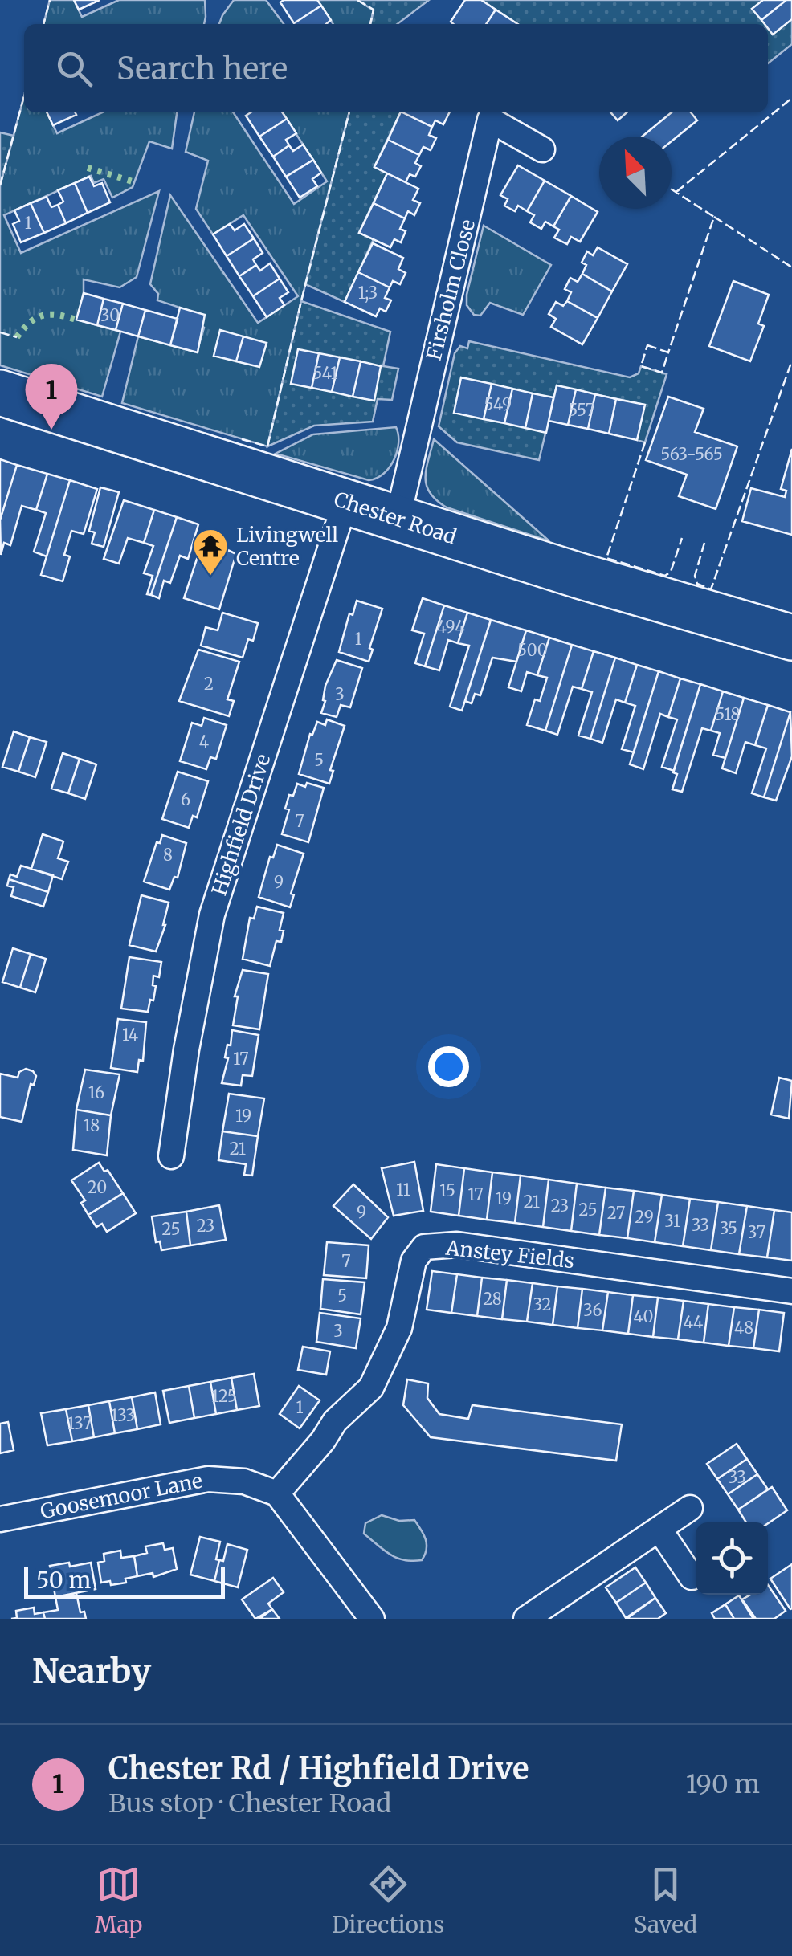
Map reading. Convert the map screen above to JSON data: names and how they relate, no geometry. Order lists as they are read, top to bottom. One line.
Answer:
{"streets":{"highway":["Chester Road"],"street":["Firsholm Close","Highfield Drive","Anstey Fields","Goosemoor Lane"]},"crossings":[["Firsholm Close","Chester Road"],["Chester Road","Highfield Drive"],["Anstey Fields","Goosemoor Lane"]],"places":{"temple":["Livingwell Centre"]},"house_numbers":["1","1;3","30","541","549","557","563-565","494","1","500","2","3","518","4","5","6","7","8","9","14","17","16","19","18","21","20","11","15","17","19","21","23","25","9","27","29","31","33","23","35","25","37","7","5","28","32","36","40","44","48","3","125","1","133","137","33"],"scale_bar":"50 m","north":"top left","page":{"search":"Search here","pins":"1","scale":"50 m","heading":"Nearby","list":[{"mark":"1","name":"Chester Rd / Highfield Drive","note":"Bus stop · Chester Road","value":"190 m"}],"nav":["Map","Directions","Saved"]}}
